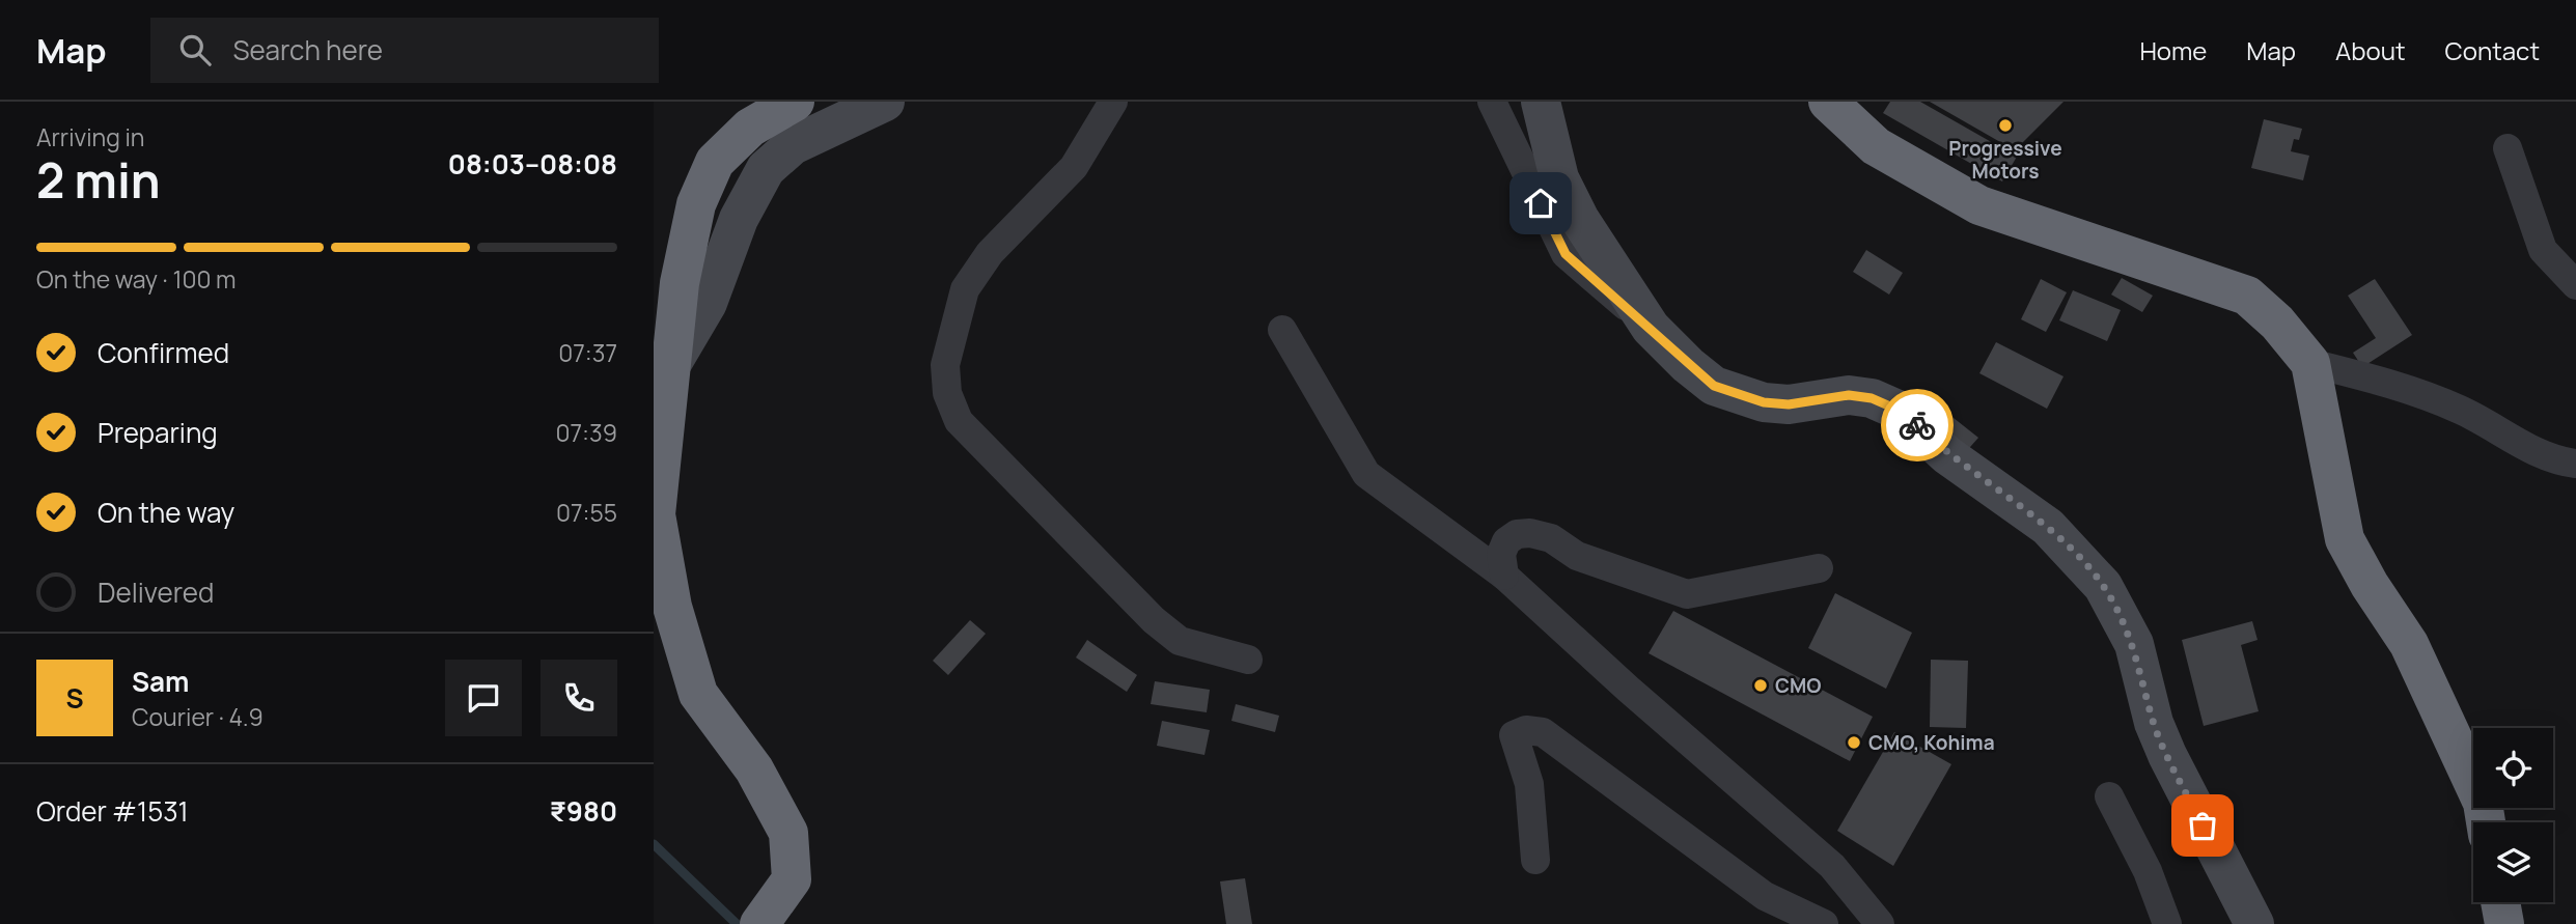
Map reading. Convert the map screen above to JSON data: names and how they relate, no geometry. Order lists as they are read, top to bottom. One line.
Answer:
{"places":["Progressive Motors","CMO","CMO, Kohima"],"page":{"header":"Map","search":"Search here","nav":["Home","Map","About","Contact"],"heading":["2 min","Arriving in","08:03–08:08"],"panel":["Sam","Courier · 4.9","Order #1531","₹980"],"bar":"On the way · 100 m","list":[["Confirmed","07:37"],["Preparing","07:39"],["On the way","07:55"],"Delivered"],"round":"S"}}
